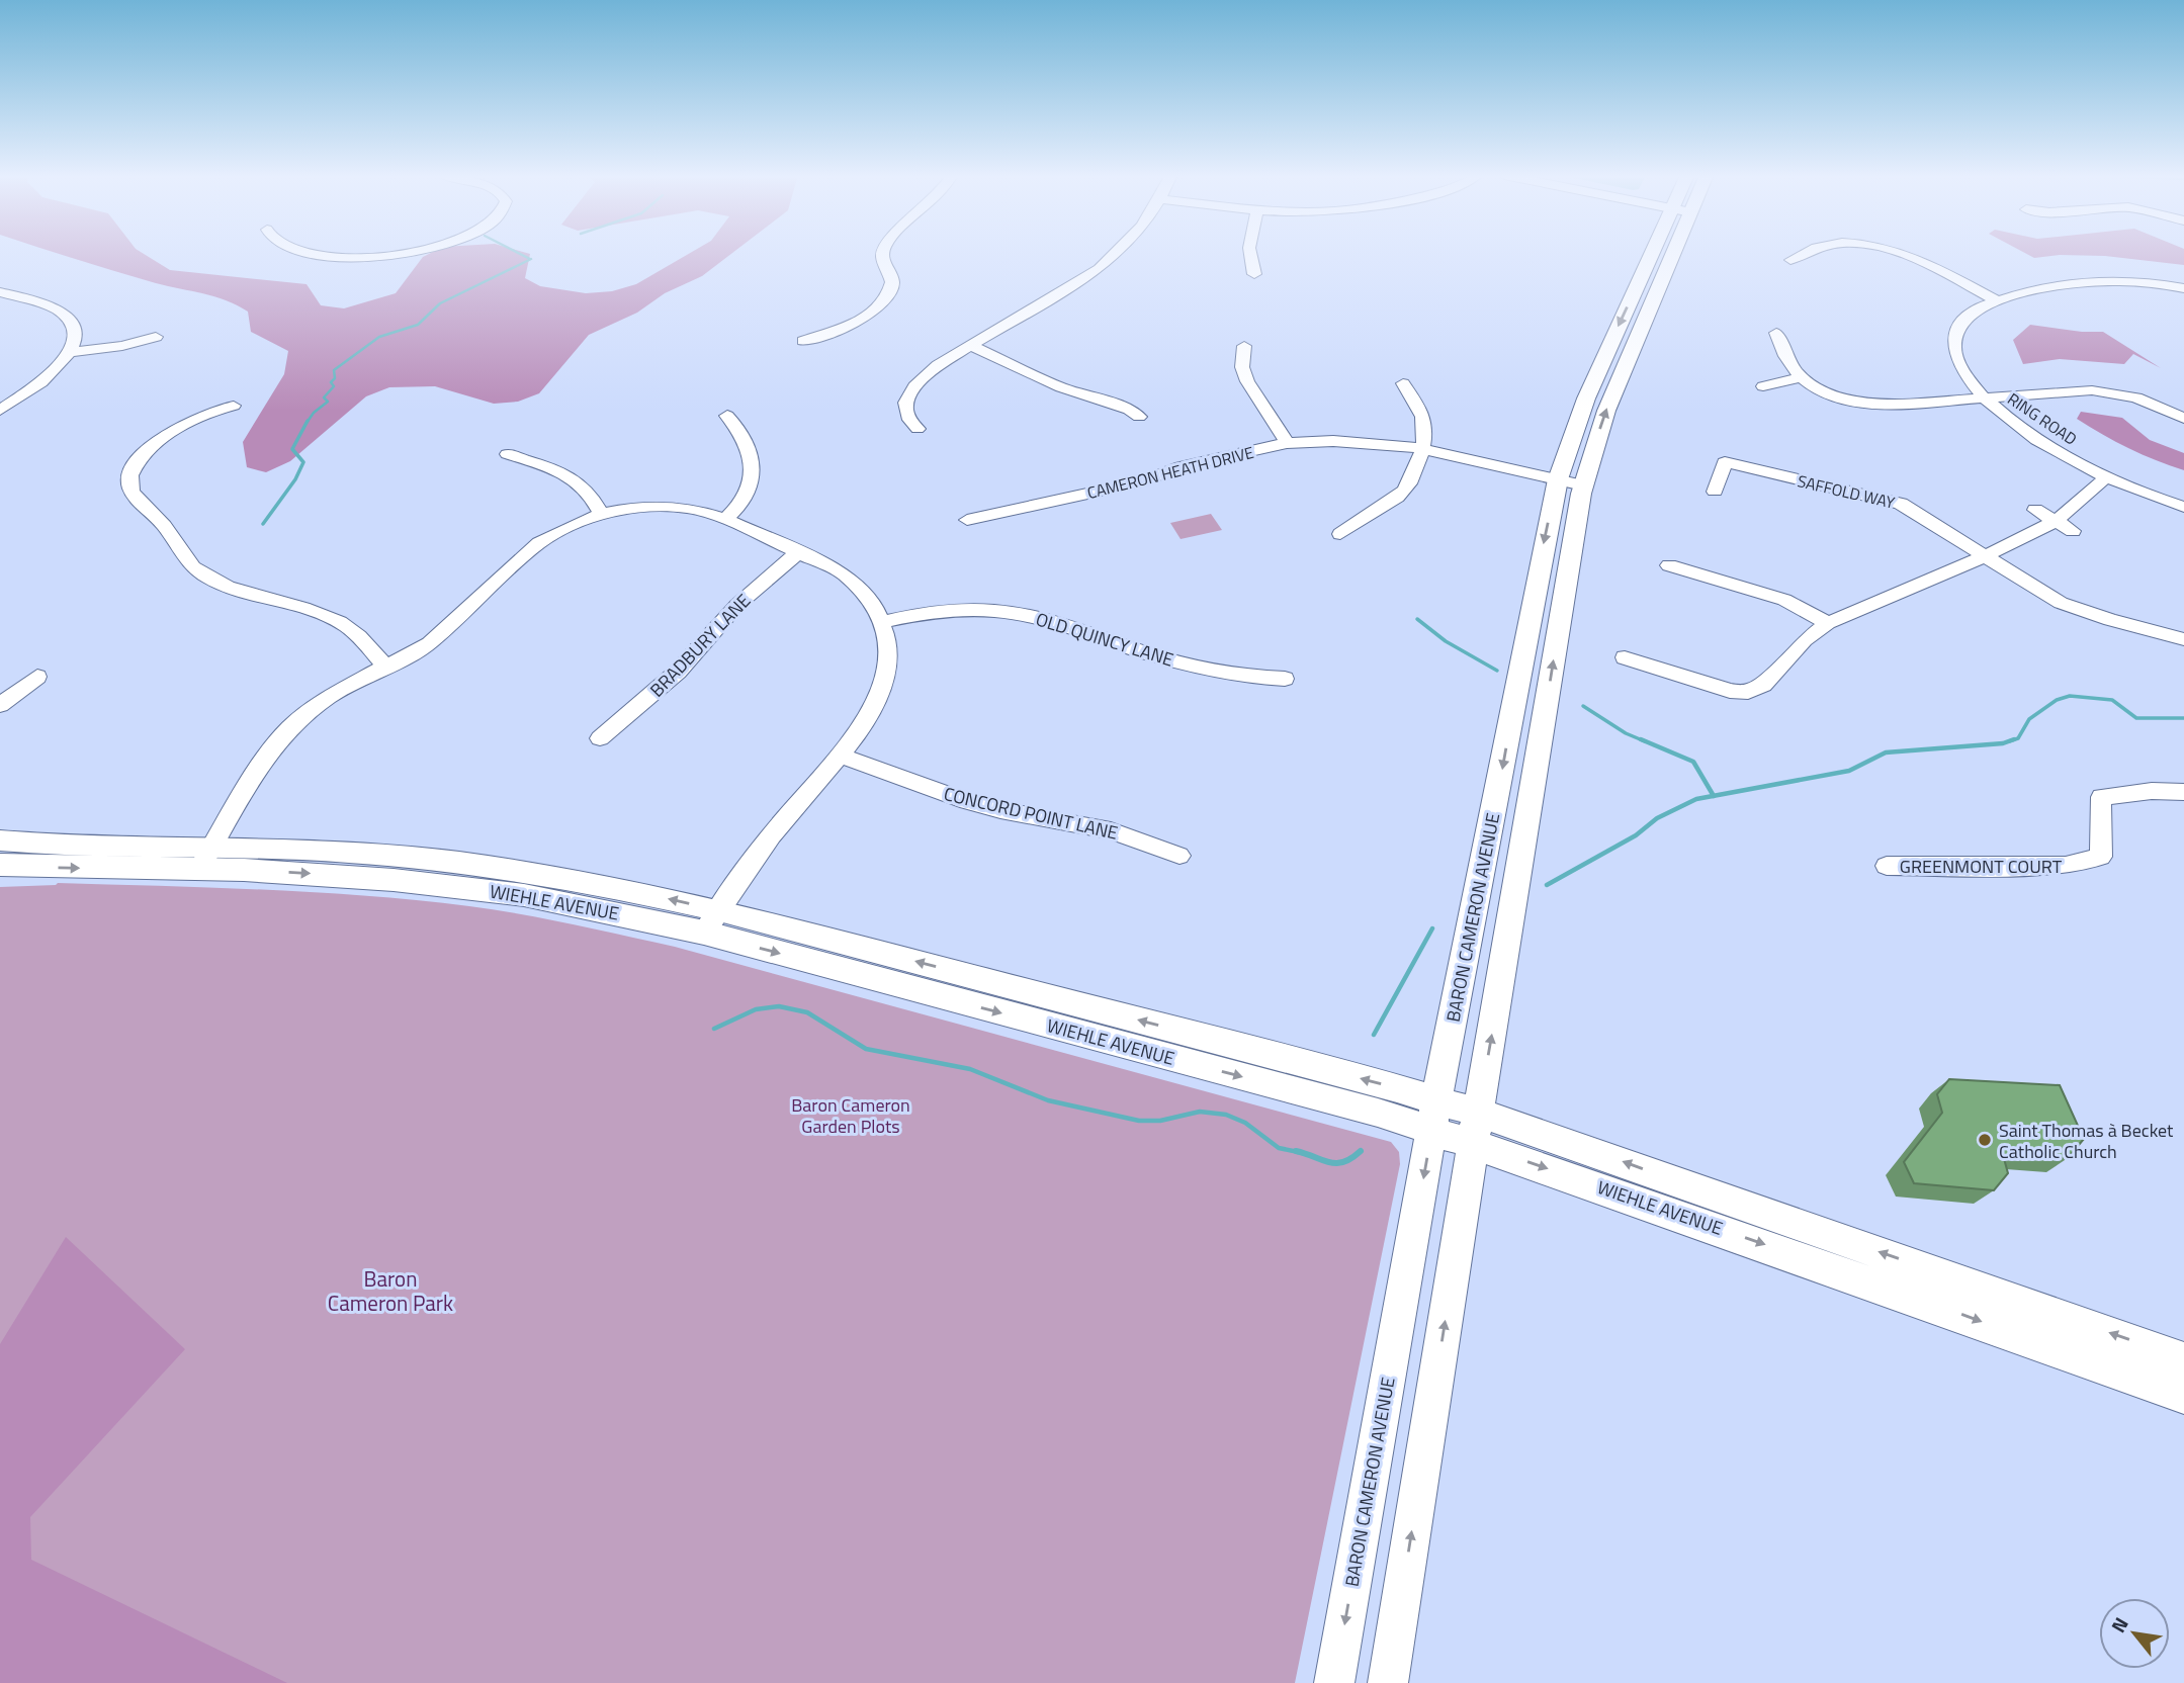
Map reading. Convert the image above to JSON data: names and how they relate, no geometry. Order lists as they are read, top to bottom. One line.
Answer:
{"streets":{"main road":["WIEHLE AVENUE","BARON CAMERON AVENUE"],"street":["RING ROAD","CAMERON HEATH DRIVE","SAFFOLD WAY","OLD QUINCY LANE","BRADBURY LANE","CONCORD POINT LANE","GREENMONT COURT"]},"crossings":[["CAMERON HEATH DRIVE","BARON CAMERON AVENUE"],["WIEHLE AVENUE","BARON CAMERON AVENUE"]],"parks":["Baron Cameron Garden Plots","Baron Cameron Park"],"places":["Saint Thomas à Becket Catholic Church"],"north":"top left"}
